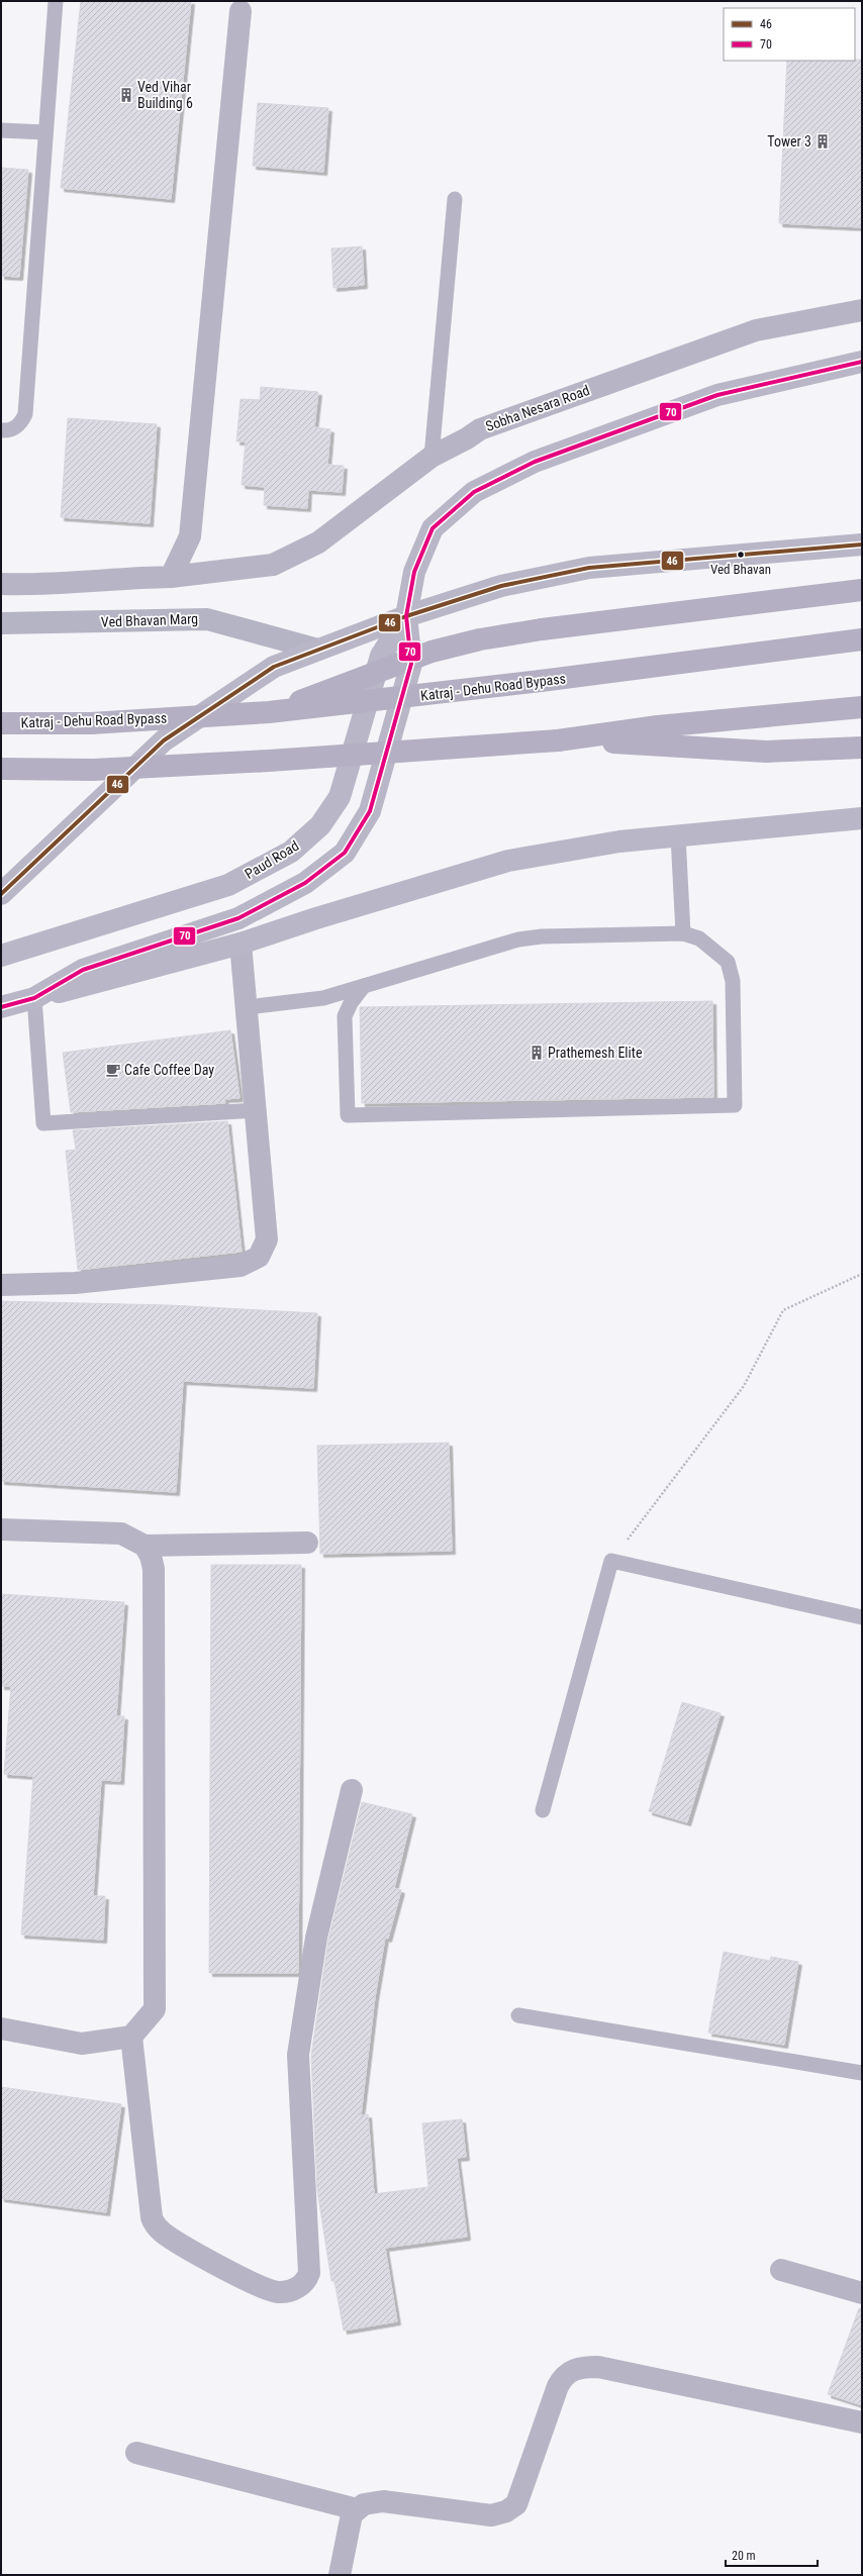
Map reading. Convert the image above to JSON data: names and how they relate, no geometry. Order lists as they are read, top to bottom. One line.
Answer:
{"streets":{"highway":["Katraj - Dehu Road Bypass"],"main road":["Paud Road"],"street":["Sobha Nesara Road","Ved Bhavan Marg"]},"places":{"building":["Ved Vihar Building 6","Tower 3","Prathemesh Elite"],"other":["Ved Bhavan"],"cafe":["Cafe Coffee Day"]},"lines":["transit line 70","transit line 46"],"legend":["46","70"],"scale_bar":"20 m"}
